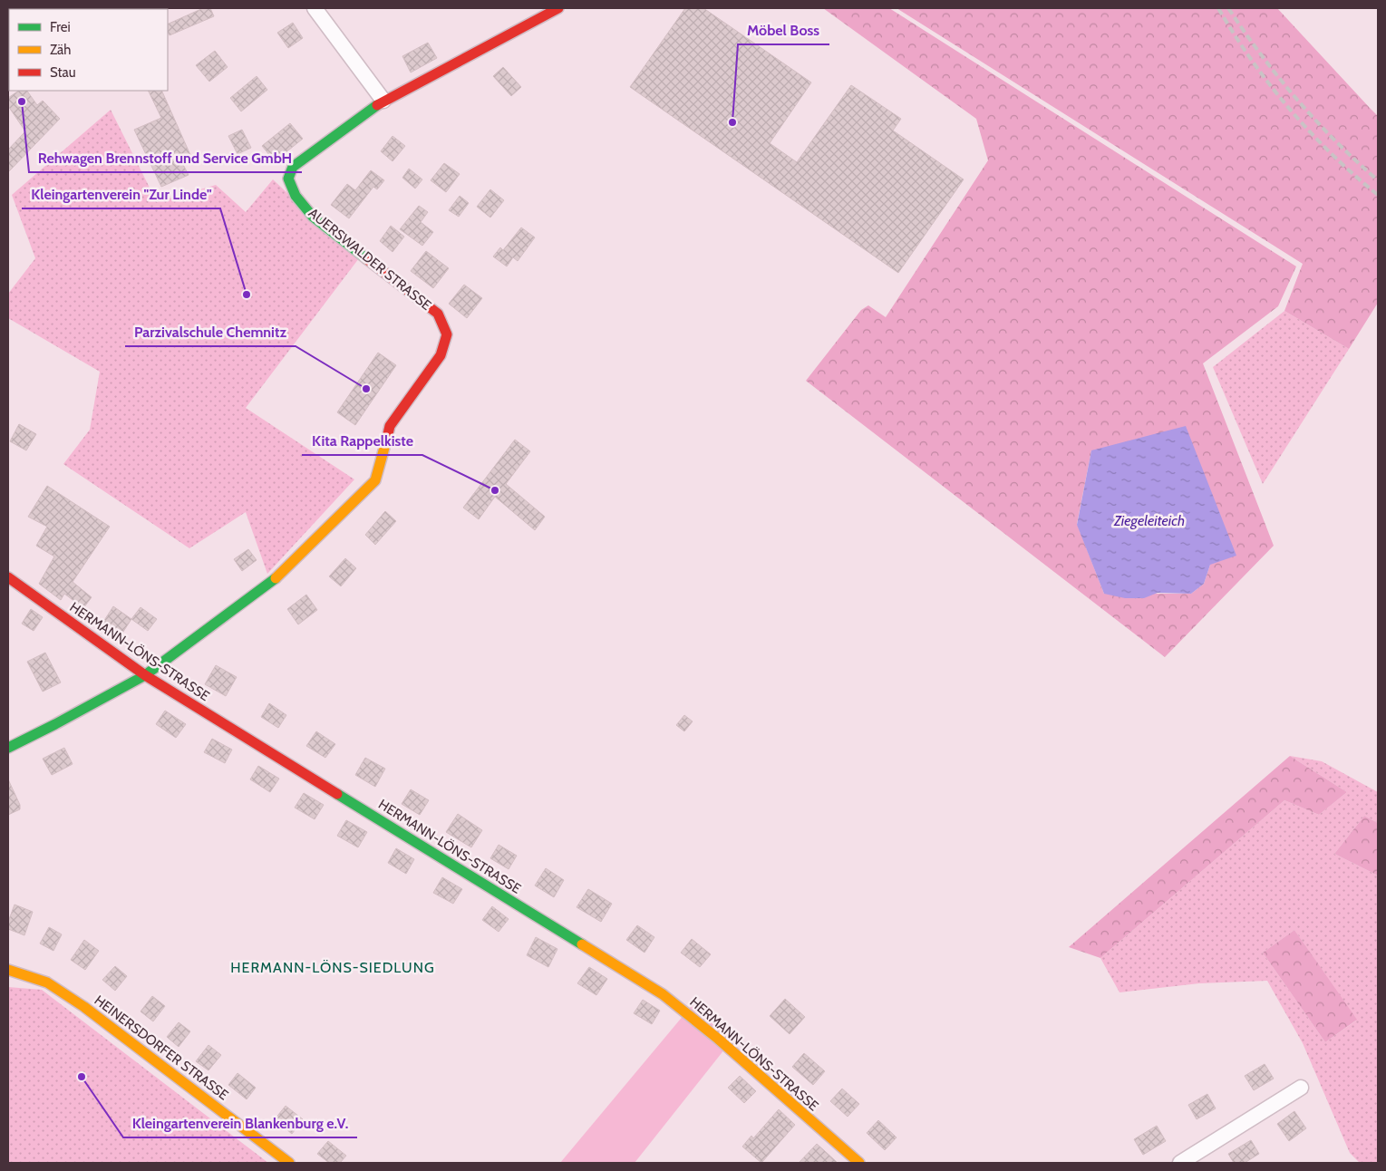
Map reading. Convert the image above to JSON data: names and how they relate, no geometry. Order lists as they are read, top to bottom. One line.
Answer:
{"streets":{"street":["AUERSWALDER STRASSE","HERMANN-LÖNS-STRASSE","HEINERSDORFER STRASSE"]},"crossings":[["AUERSWALDER STRASSE","HERMANN-LÖNS-STRASSE"]],"districts":["HERMANN-LÖNS-SIEDLUNG"],"water":["Ziegeleiteich"],"places":["Rehwagen Brennstoff und Service GmbH","Möbel Boss","Kleingartenverein \"Zur Linde\"","Parzivalschule Chemnitz","Kita Rappelkiste","Kleingartenverein Blankenburg e.V."],"legend":["Frei","Zäh","Stau"]}
